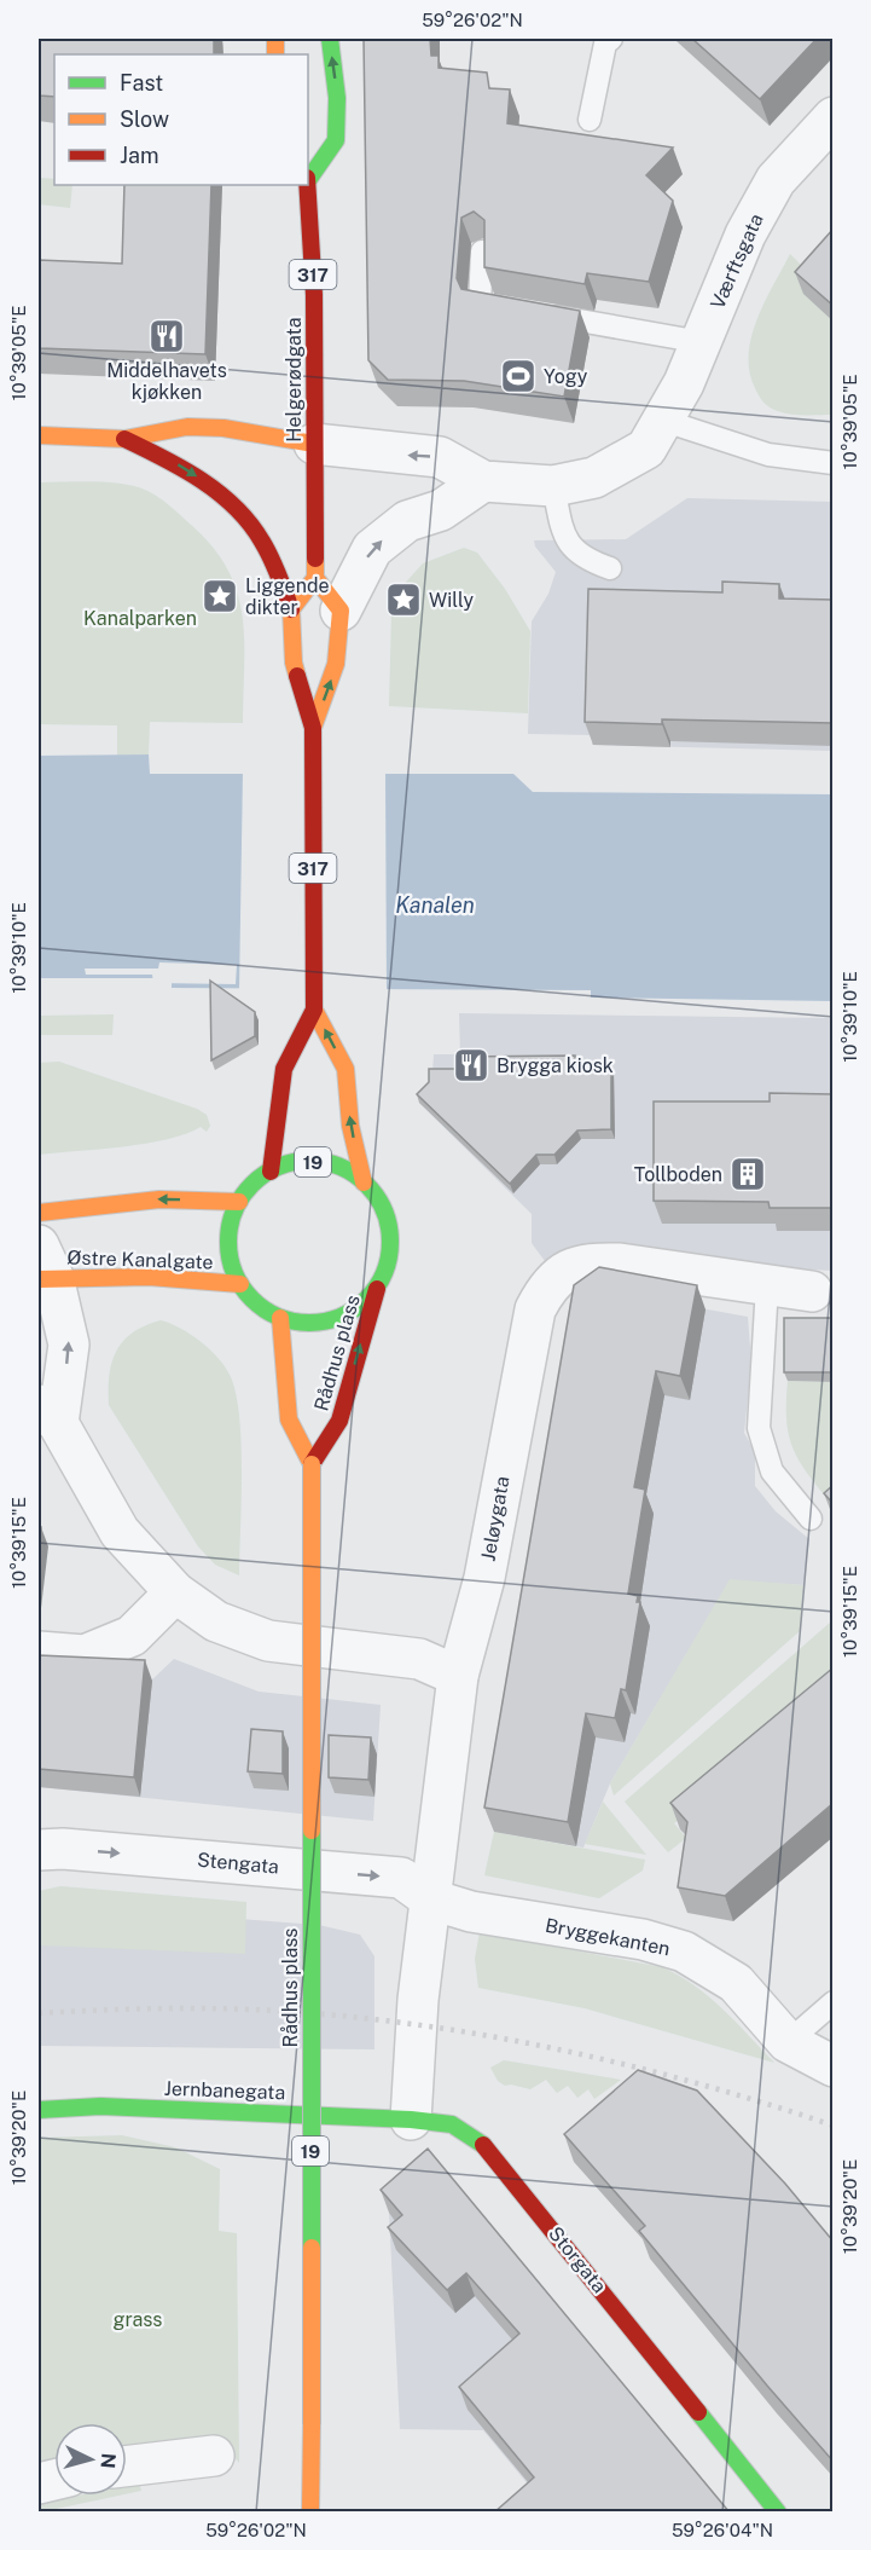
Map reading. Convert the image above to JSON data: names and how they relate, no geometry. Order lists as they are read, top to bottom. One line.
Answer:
{"streets":{"main road":["317","Helgerødgata","19","Østre Kanalgate","Rådhus plass","Jernbanegata","Storgata"],"street":["Værftsgata","Jeløygata","Stengata","Bryggekanten"]},"crossings":[["Værftsgata","Helgerødgata"],["317","19"],["317","Østre Kanalgate"],["317","Rådhus plass"],["19","Østre Kanalgate"],["19","Rådhus plass"],["Østre Kanalgate","Rådhus plass"],["Jeløygata","Stengata"],["Jeløygata","Bryggekanten"],["Jeløygata","Jernbanegata"],["Jeløygata","Storgata"],["Stengata","Bryggekanten"],["Jernbanegata","Storgata"]],"water":["Kanalen"],"parks":["Kanalparken","grass"],"places":{"restaurant":["Middelhavets kjøkken","Brygga kiosk"],"sports":["Yogy"],"place":["Liggende dikter","Willy"],"building":["Tollboden"]},"legend":["Fast","Slow","Jam"],"north":"right","coordinates":["59°26'02\"N","10°39'05\"E","10°39'10\"E","10°39'15\"E","10°39'20\"E","59°26'04\"N"]}
